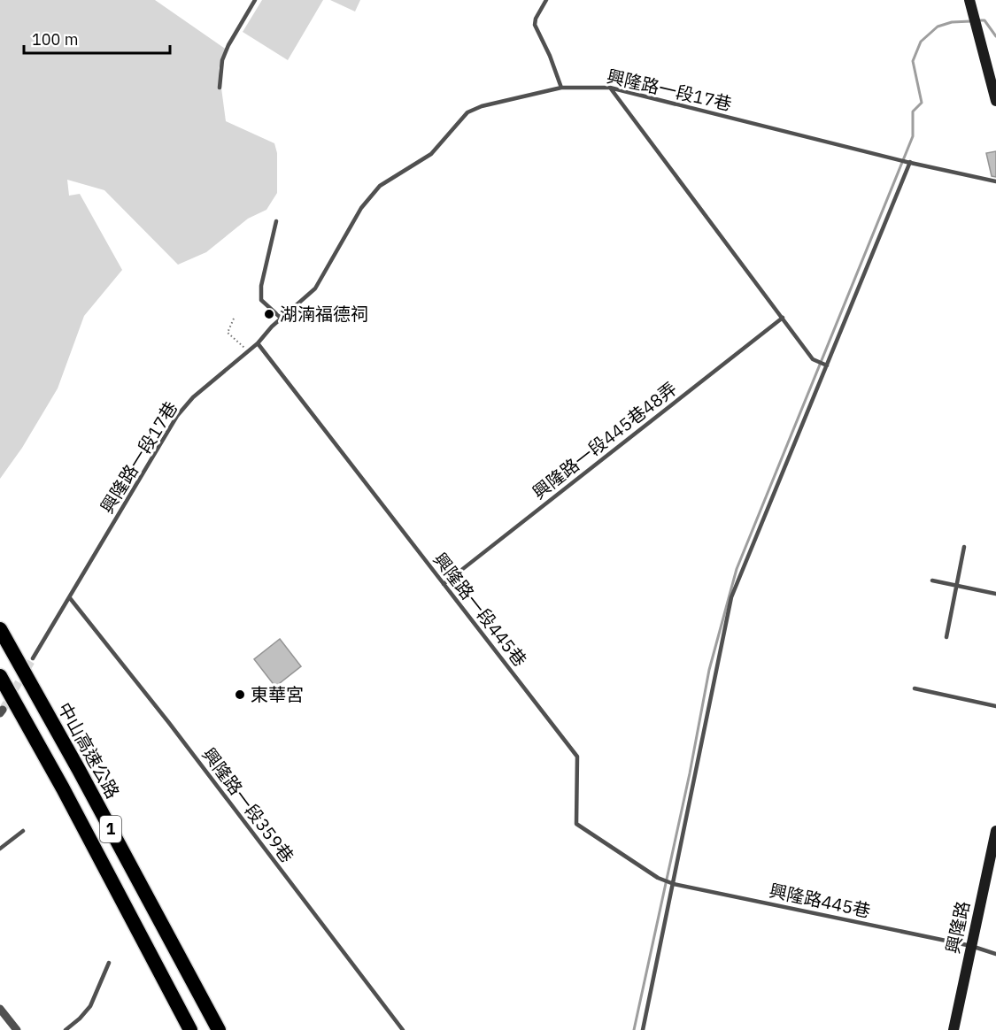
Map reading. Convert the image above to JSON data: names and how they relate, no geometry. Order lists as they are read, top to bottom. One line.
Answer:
{"streets":{"highway":["中山高速公路","1"],"street":["興隆路"],"lane":["興隆路一段17巷","興隆路一段445巷48弄","興隆路一段445巷","興隆路一段359巷","興隆路445巷"]},"crossings":[["興隆路一段17巷","興隆路一段445巷"],["興隆路一段17巷","興隆路一段359巷"],["興隆路一段445巷48弄","興隆路一段445巷"],["興隆路一段445巷","興隆路445巷"],["興隆路445巷","興隆路"]],"places":["湖湳福德祠","東華宮"],"scale_bar":"100 m"}
